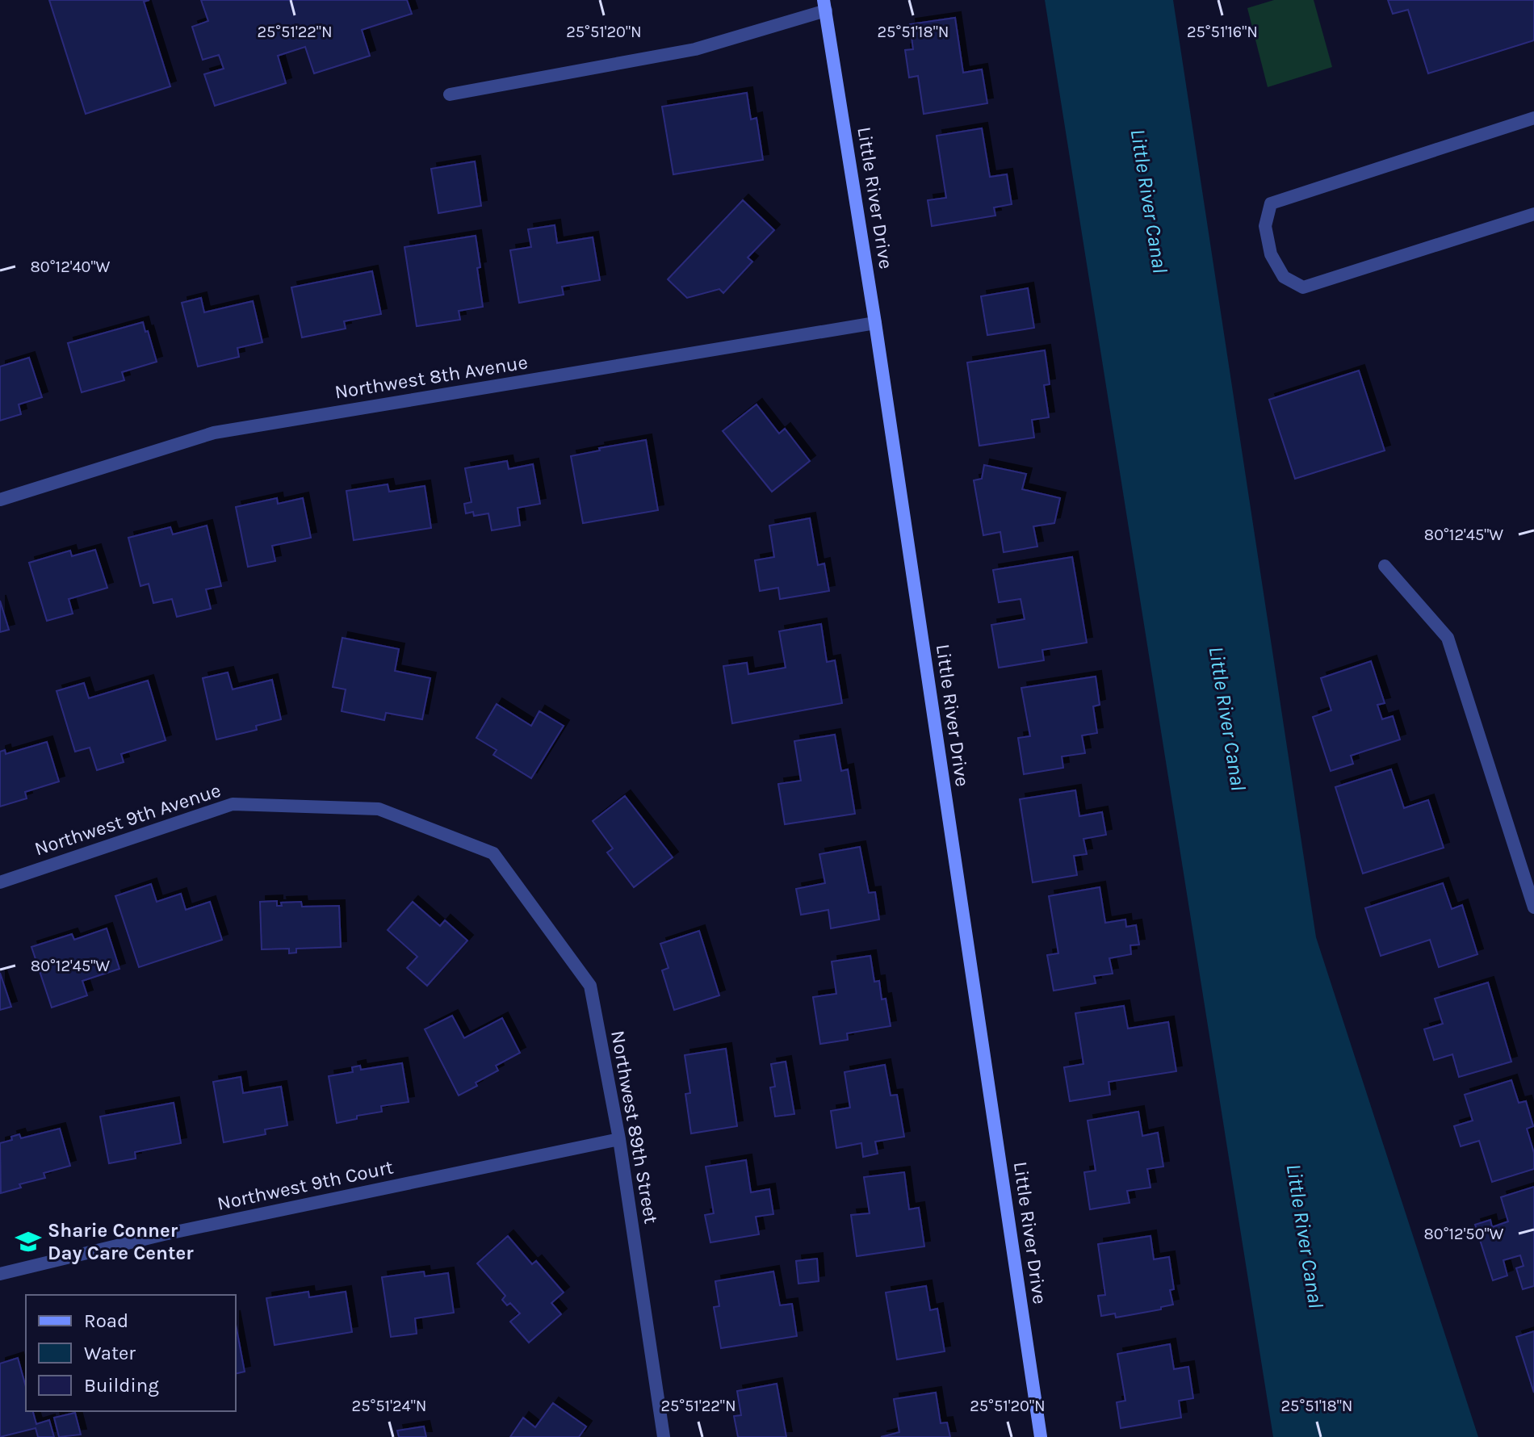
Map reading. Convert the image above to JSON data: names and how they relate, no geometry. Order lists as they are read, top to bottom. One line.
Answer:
{"streets":{"street":["Little River Drive","Northwest 8th Avenue","Northwest 9th Avenue","Northwest 89th Street","Northwest 9th Court"]},"crossings":[["Little River Drive","Northwest 8th Avenue"],["Northwest 9th Avenue","Northwest 89th Street"],["Northwest 89th Street","Northwest 9th Court"]],"water":["Little River Canal"],"places":{"school or university":["Sharie Conner Day Care Center"]},"legend":["Road","Water","Building"],"coordinates":["25°51'22\"N","25°51'20\"N","25°51'18\"N","25°51'16\"N","80°12'40\"W","80°12'45\"W","80°12'50\"W","25°51'24\"N"]}
